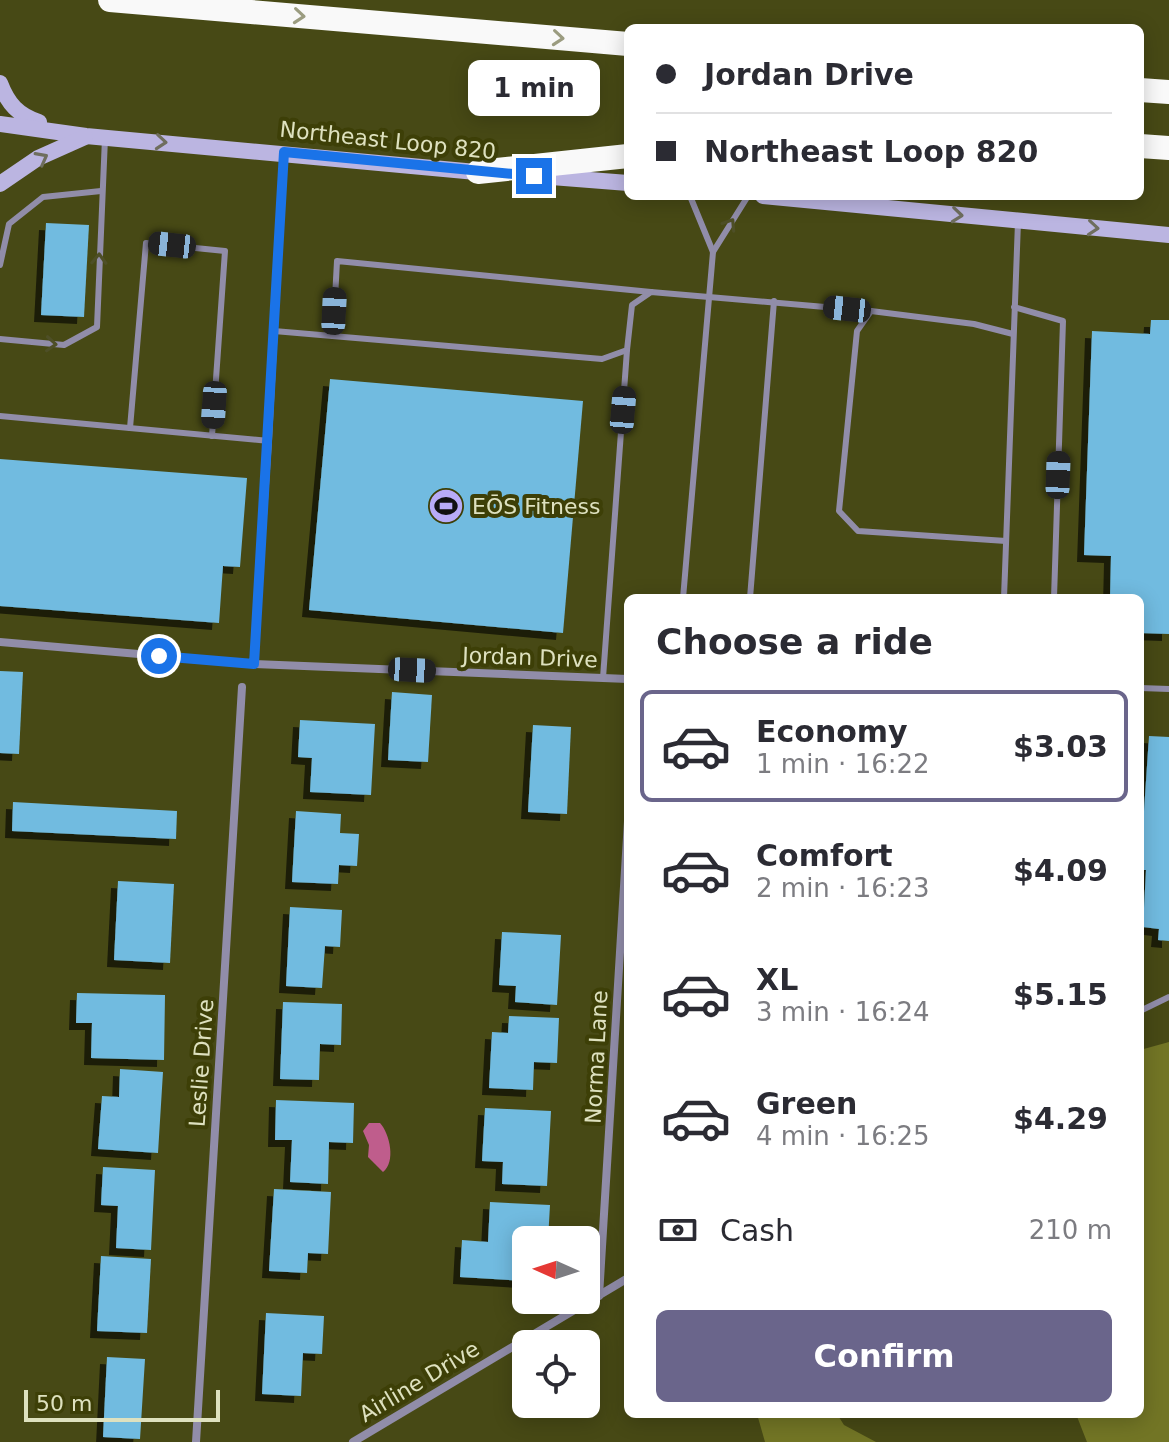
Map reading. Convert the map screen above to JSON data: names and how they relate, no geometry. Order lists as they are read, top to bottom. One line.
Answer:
{"streets":{"main road":["Northeast Loop 820"],"street":["Jordan Drive","Norma Lane","Leslie Drive","Airline Drive"]},"places":{"sports":["EŌS Fitness"]},"scale_bar":"50 m","north":"left","page":{"banner":["Jordan Drive","Northeast Loop 820"],"bubble":"1 min","heading":"Choose a ride","list":[{"name":"Economy","note":"1 min · 16:22","value":"$3.03"},{"name":"Comfort","note":"2 min · 16:23","value":"$4.09"},{"name":"XL","note":"3 min · 16:24","value":"$5.15"},{"name":"Green","note":"4 min · 16:25","value":"$4.29"}],"pay":["Cash","210 m"],"buttons":"Confirm","scale":"50 m"}}
